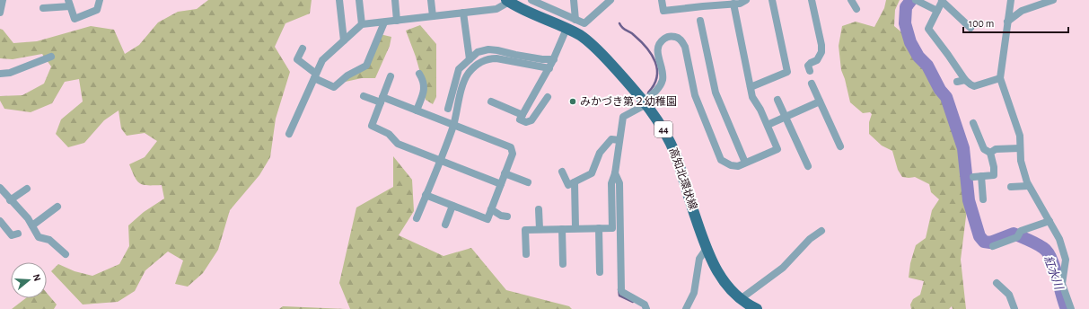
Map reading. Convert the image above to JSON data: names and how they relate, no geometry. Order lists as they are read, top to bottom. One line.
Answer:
{"streets":{"main road":["44","高知北環状線"]},"water":["紅水川"],"places":["みかづき第２幼稚園"],"scale_bar":"100 m","north":"right"}
